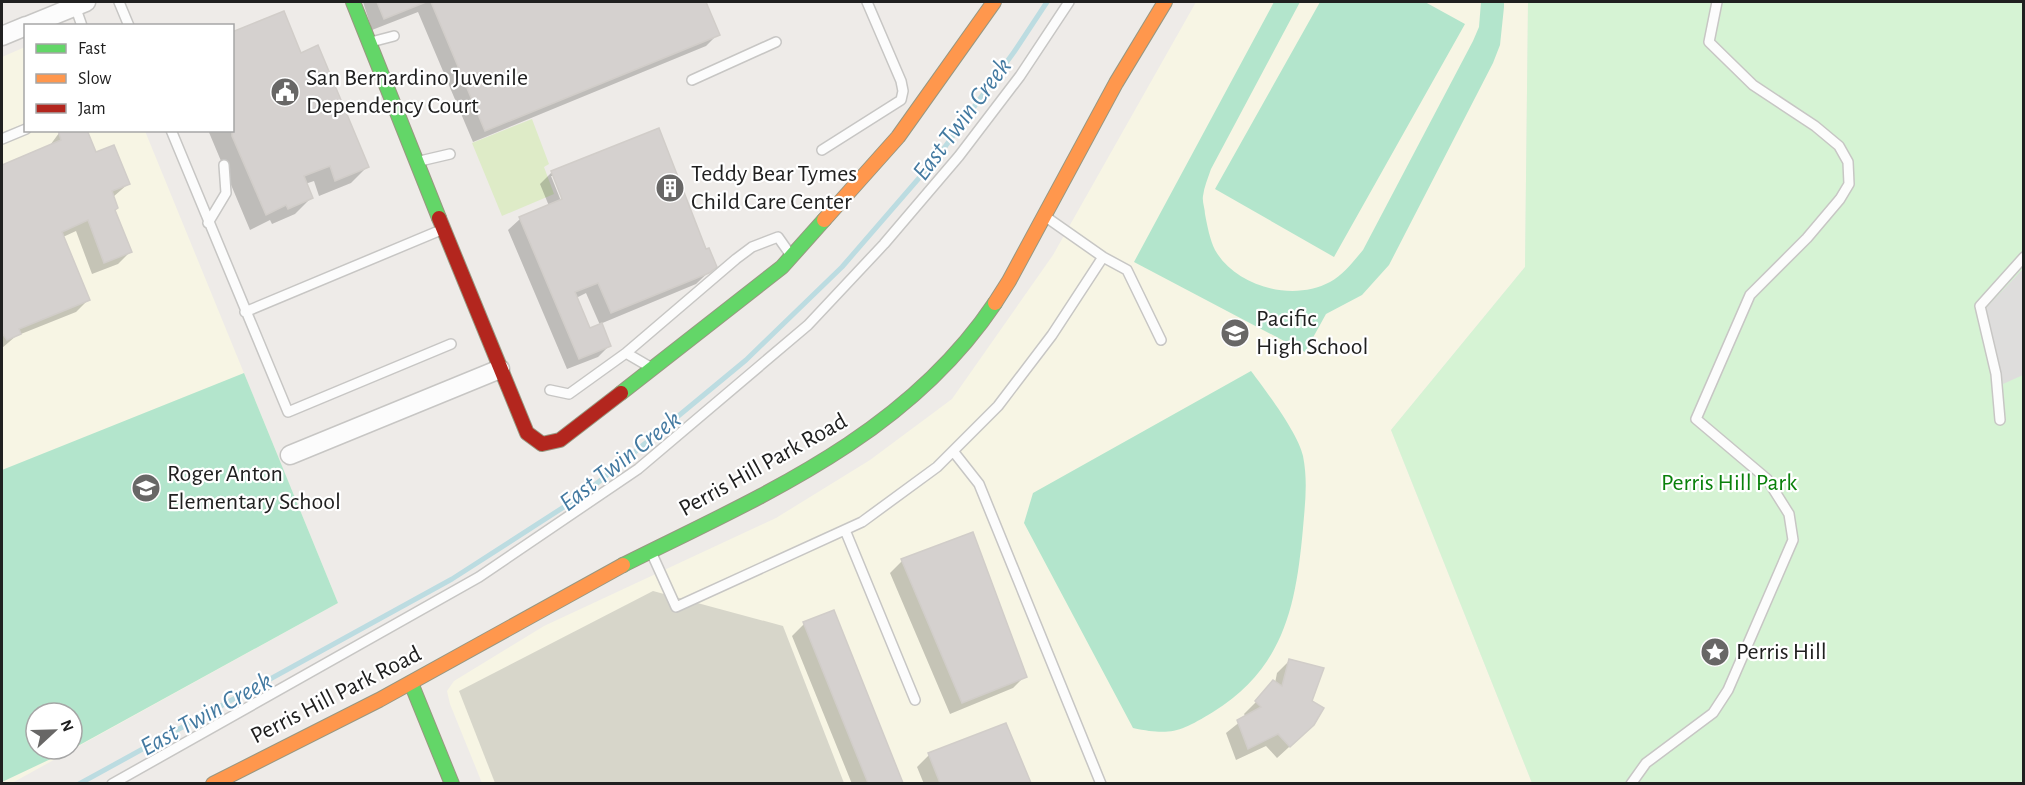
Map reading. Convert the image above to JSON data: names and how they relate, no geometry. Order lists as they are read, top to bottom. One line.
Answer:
{"streets":{"street":["Perris Hill Park Road"]},"water":["East Twin Creek"],"parks":["Perris Hill Park"],"places":{"public building":["San Bernardino Juvenile Dependency Court"],"building":["Teddy Bear Tymes Child Care Center"],"school or university":["Pacific High School","Roger Anton Elementary School"],"place":["Perris Hill"]},"legend":["Fast","Slow","Jam"],"north":"right"}
